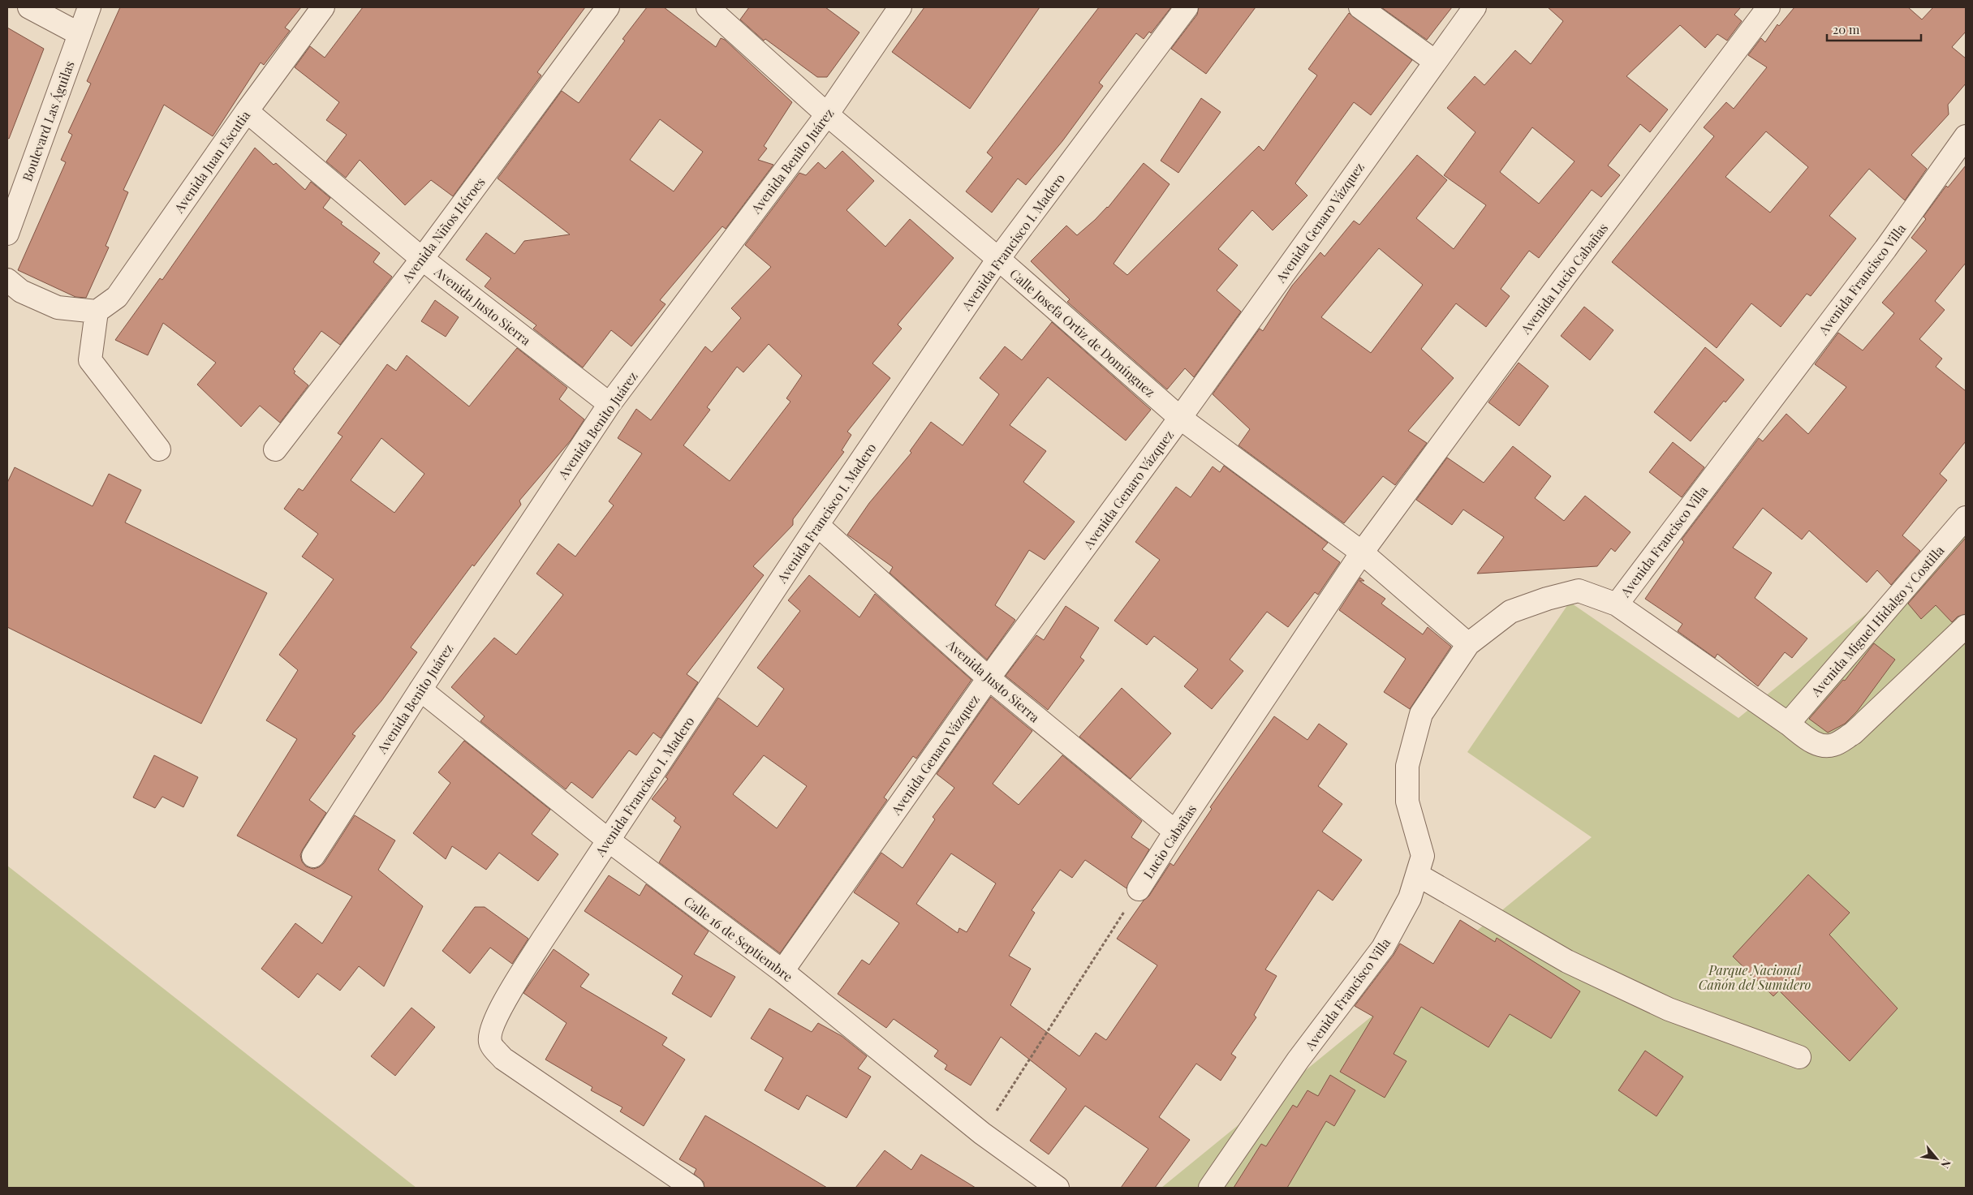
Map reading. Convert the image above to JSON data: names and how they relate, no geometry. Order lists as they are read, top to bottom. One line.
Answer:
{"streets":{"street":["Boulevard Las Águilas","Avenida Benito Juárez","Avenida Juan Escutia","Avenida Genaro Vázquez","Avenida Niños Héroes","Avenida Francisco I. Madero","Avenida Lucio Cabañas","Avenida Francisco Villa","Avenida Justo Sierra","Calle Josefa Ortiz de Domínguez","Avenida Miguel Hidalgo y Costilla","Lucio Cabañas","Calle 16 de Septiembre"]},"crossings":[["Avenida Benito Juárez","Avenida Justo Sierra"],["Avenida Benito Juárez","Calle Josefa Ortiz de Domínguez"],["Avenida Benito Juárez","Calle 16 de Septiembre"],["Avenida Juan Escutia","Avenida Justo Sierra"],["Avenida Genaro Vázquez","Avenida Justo Sierra"],["Avenida Genaro Vázquez","Calle Josefa Ortiz de Domínguez"],["Avenida Genaro Vázquez","Calle 16 de Septiembre"],["Avenida Niños Héroes","Avenida Justo Sierra"],["Avenida Francisco I. Madero","Avenida Justo Sierra"],["Avenida Francisco I. Madero","Calle Josefa Ortiz de Domínguez"],["Avenida Francisco I. Madero","Calle 16 de Septiembre"],["Avenida Lucio Cabañas","Calle Josefa Ortiz de Domínguez"],["Avenida Lucio Cabañas","Lucio Cabañas"],["Avenida Francisco Villa","Calle Josefa Ortiz de Domínguez"],["Avenida Justo Sierra","Lucio Cabañas"],["Calle Josefa Ortiz de Domínguez","Lucio Cabañas"],["Lucio Cabañas","Calle 16 de Septiembre"]],"parks":["Parque Nacional Cañón del Sumidero"],"scale_bar":"20 m","north":"bottom right"}
